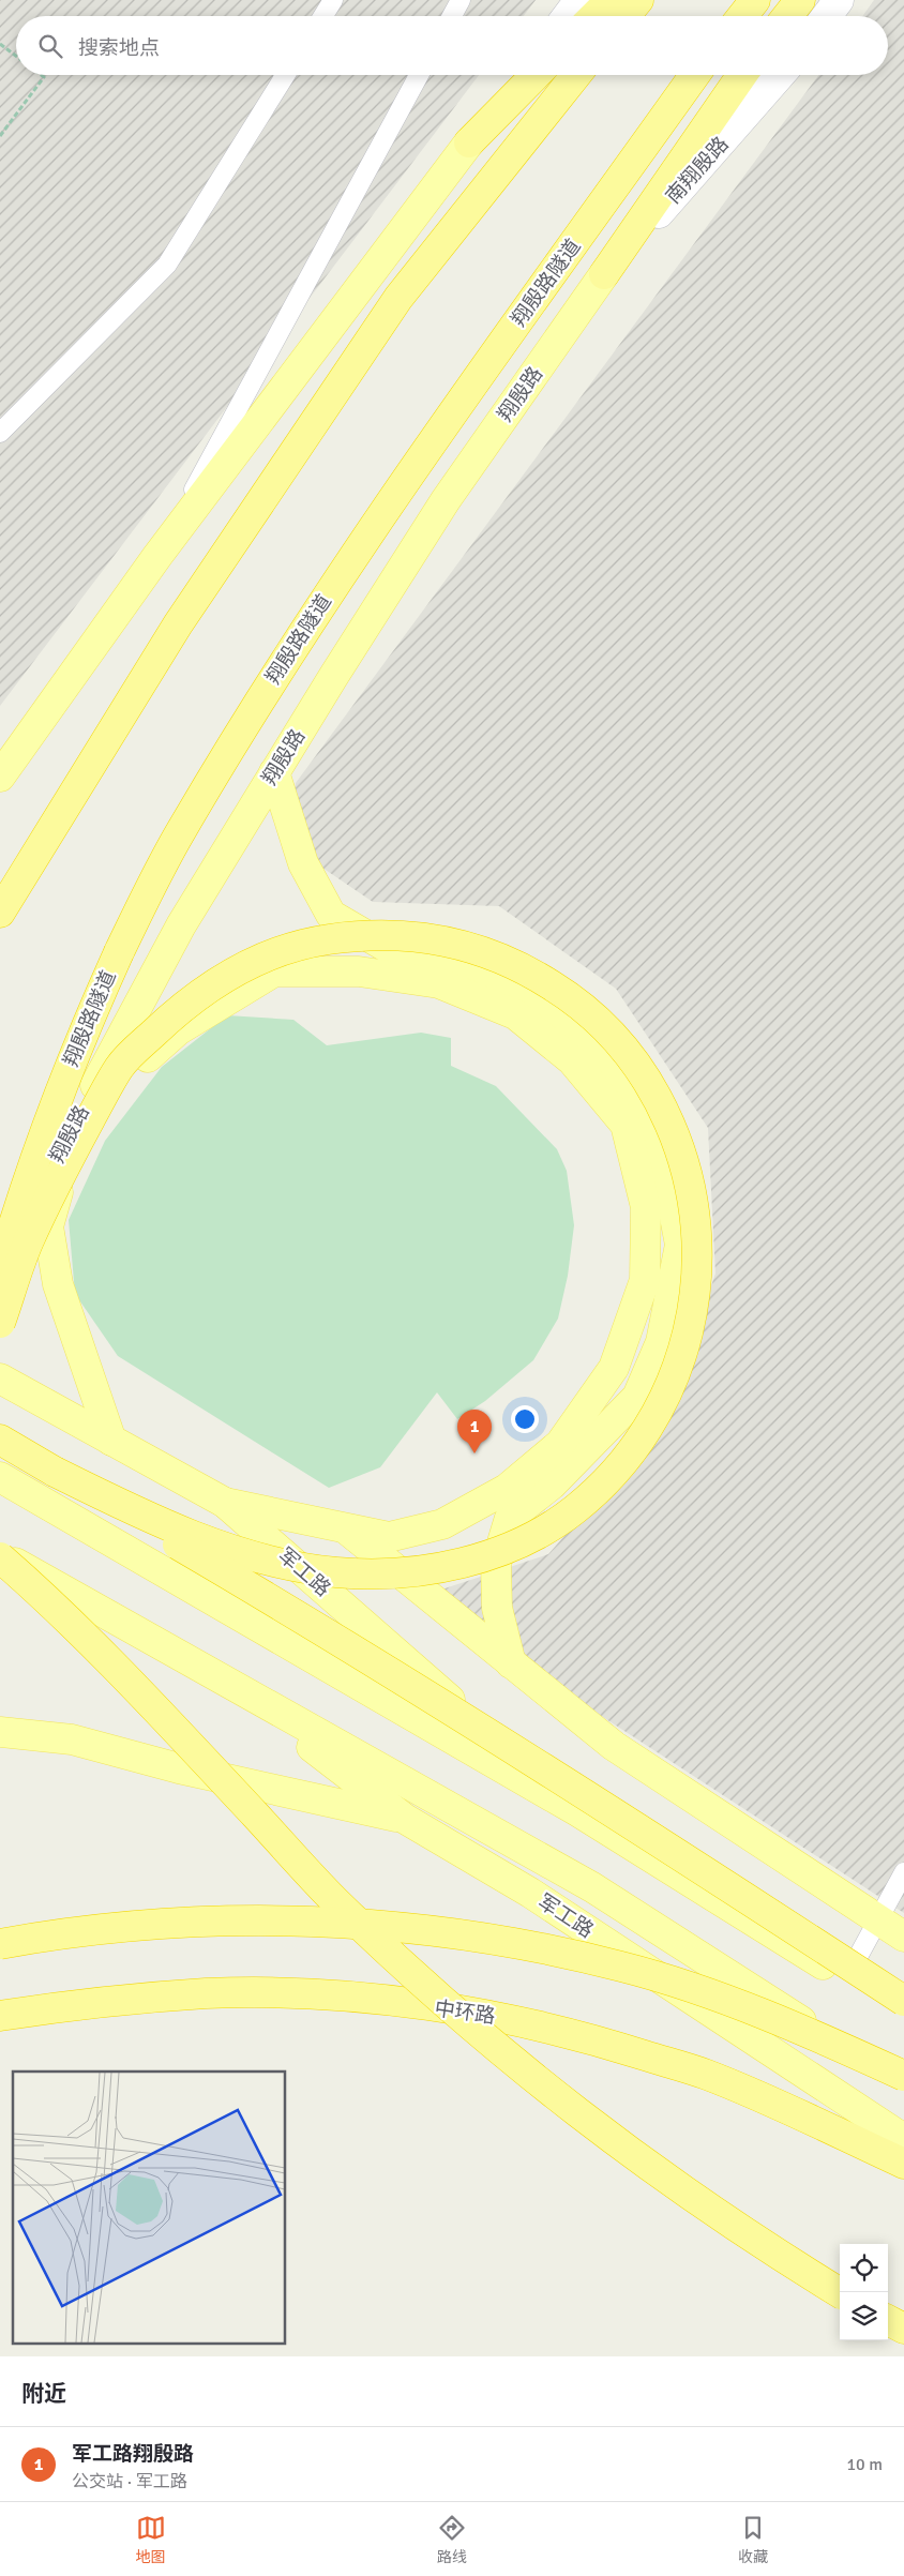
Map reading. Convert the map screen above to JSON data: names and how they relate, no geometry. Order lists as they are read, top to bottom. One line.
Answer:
{"streets":{"highway":["翔殷路隧道","中环路"],"main road":["南翔殷路","翔殷路","军工路"]},"crossings":[["南翔殷路","翔殷路"]],"page":{"search":"搜索地点","pins":"1","heading":"附近","list":[{"mark":"1","name":"军工路翔殷路","note":"公交站 · 军工路","value":"10 m"}],"nav":["地图","路线","收藏"]}}
